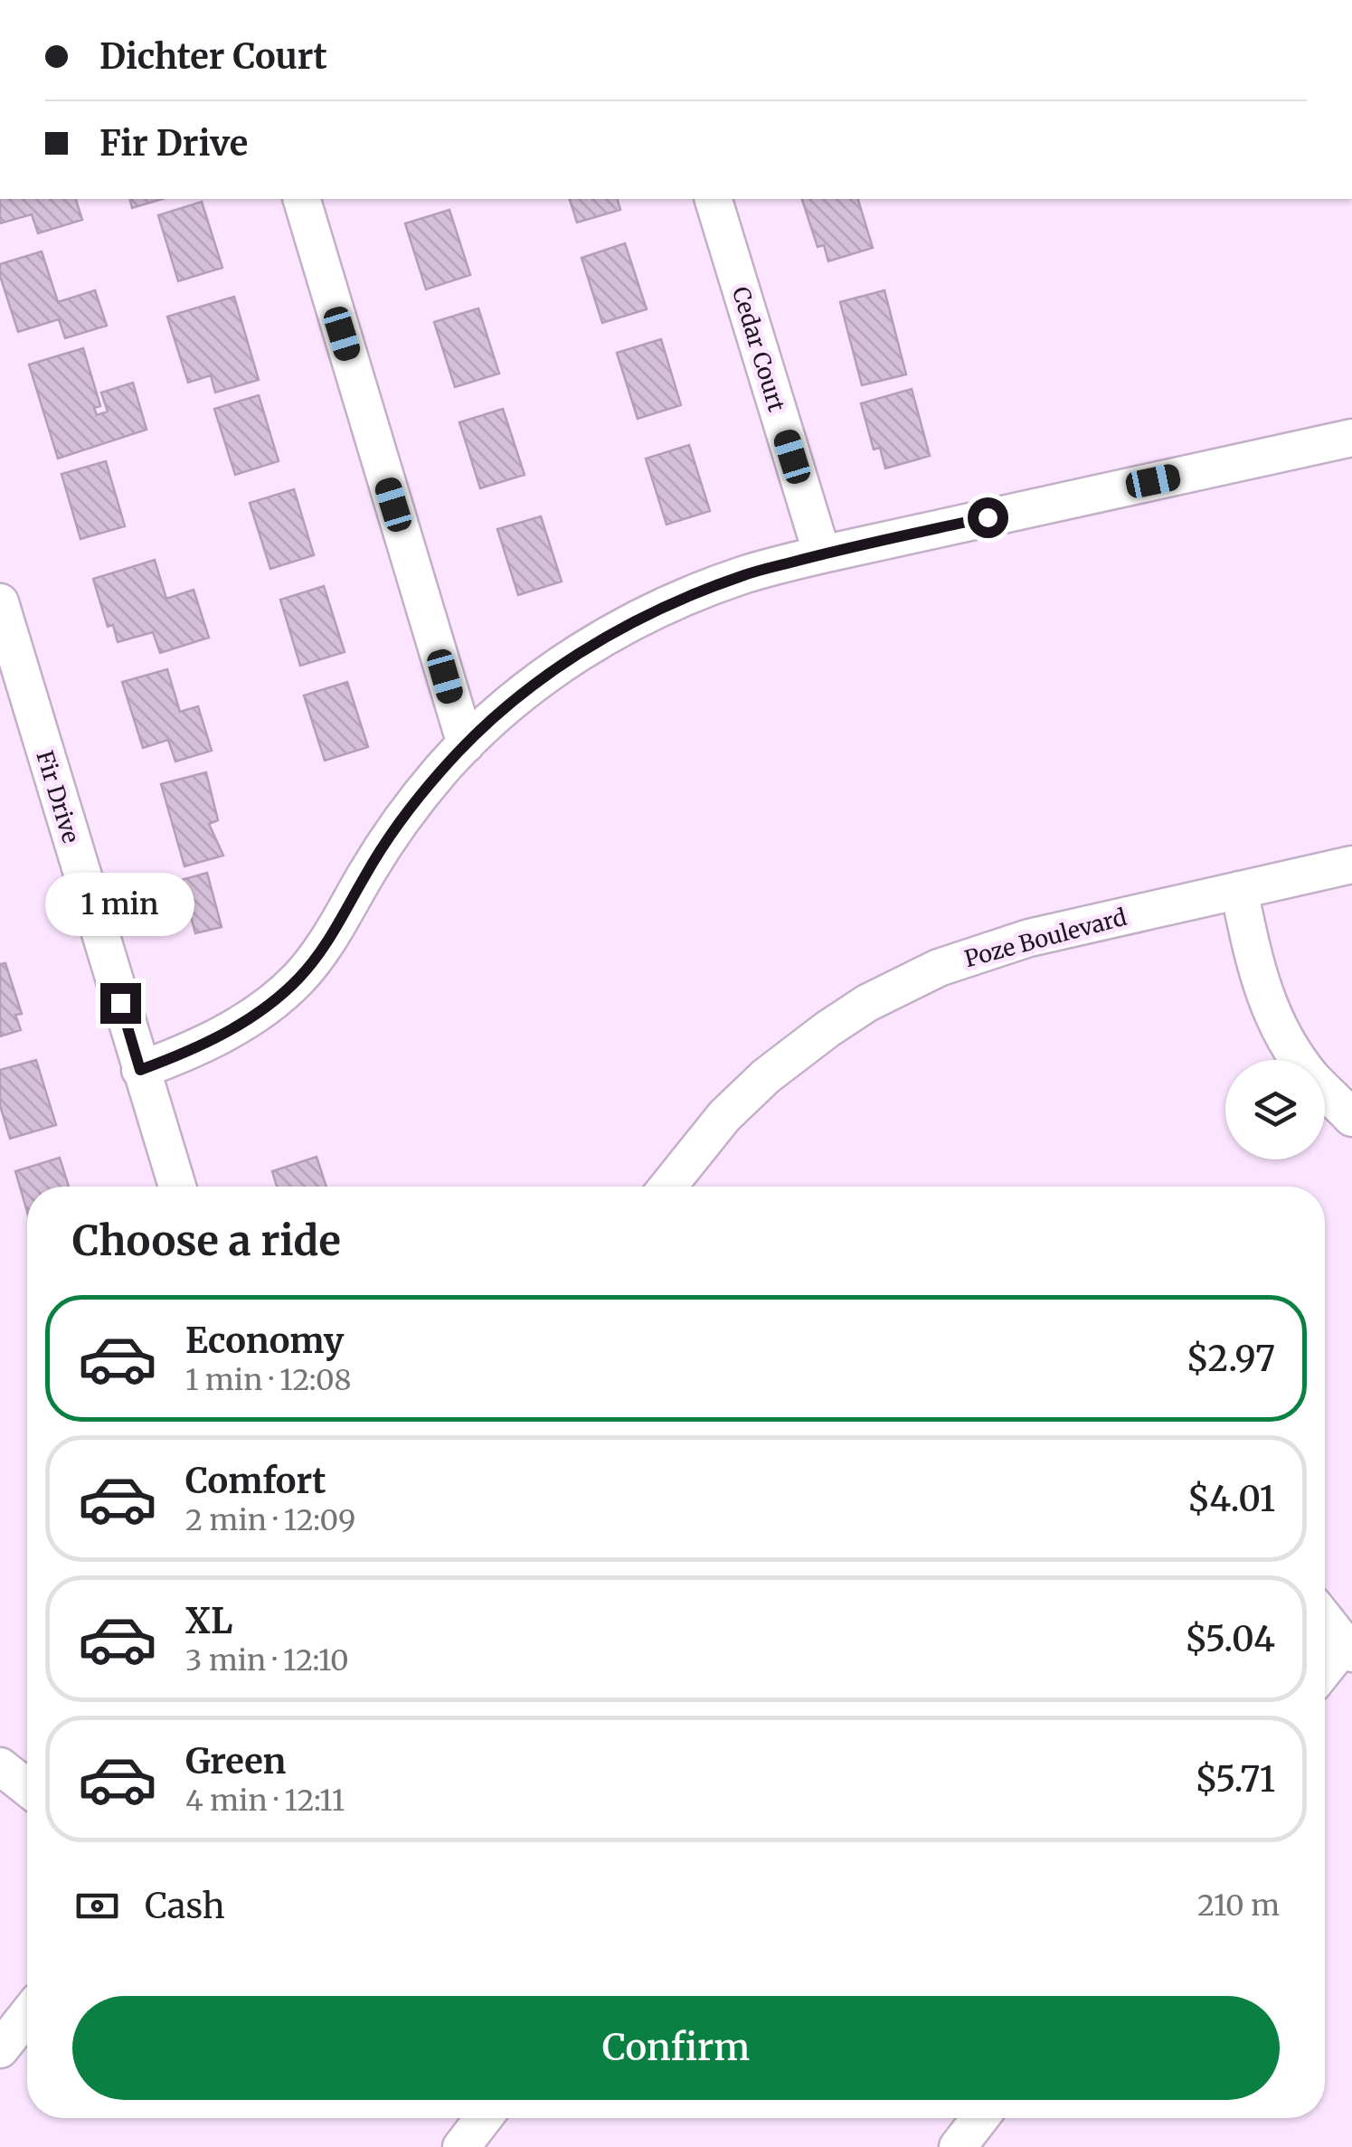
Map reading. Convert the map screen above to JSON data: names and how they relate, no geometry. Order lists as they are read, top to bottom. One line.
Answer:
{"streets":{"street":["Cedar Court","Fir Drive","Poze Boulevard"]},"page":{"banner":["Dichter Court","Fir Drive"],"bubble":"1 min","heading":"Choose a ride","list":[{"name":"Economy","note":"1 min · 12:08","value":"$2.97"},{"name":"Comfort","note":"2 min · 12:09","value":"$4.01"},{"name":"XL","note":"3 min · 12:10","value":"$5.04"},{"name":"Green","note":"4 min · 12:11","value":"$5.71"}],"pay":["Cash","210 m"],"buttons":"Confirm"}}
